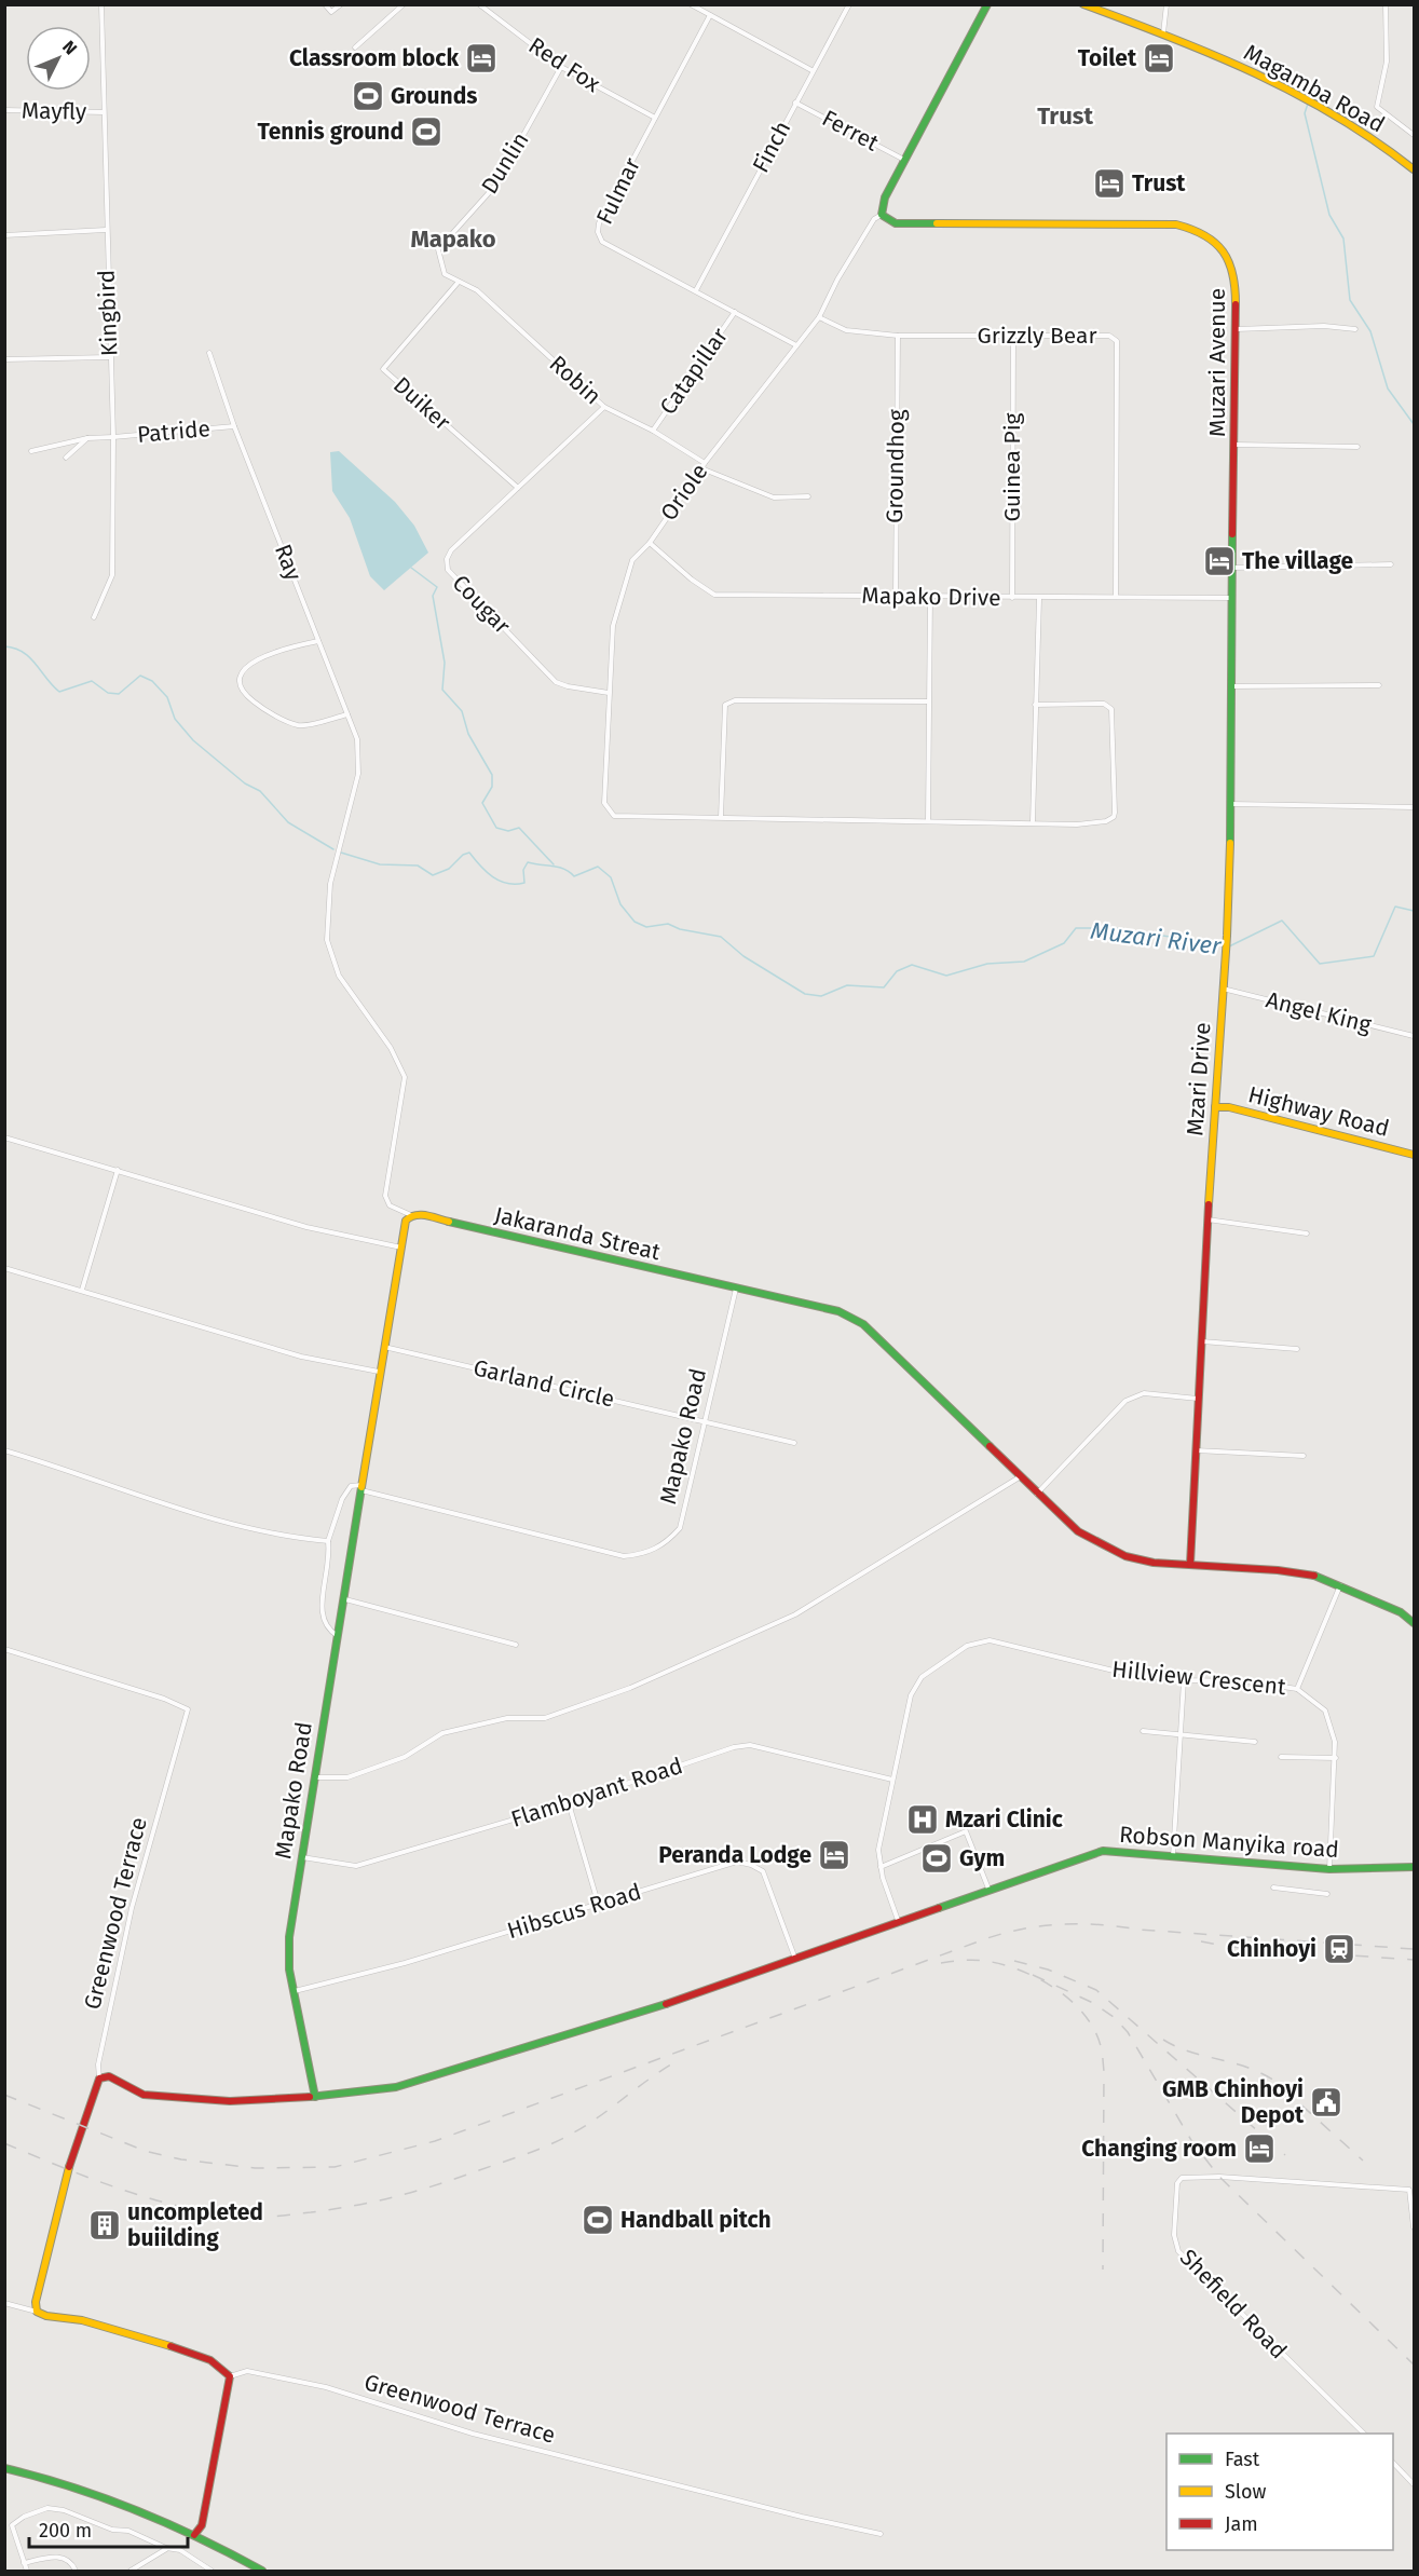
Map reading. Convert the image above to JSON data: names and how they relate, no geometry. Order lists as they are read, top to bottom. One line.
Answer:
{"streets":{"main road":["Magamba Road","Muzari Avenue","Mzari Drive","Highway Road","Jakaranda Streat","Mapako Road","Robson Manyika road","Greenwood Terrace"],"street":["Red Fox","Mayfly","Ferret","Finch","Dunlin","Fulmar","Kingbird","Grizzly Bear","Catapillar","Robin","Duiker","Patride","Groundhog","Guinea Pig","Oriole","Ray","Mapako Drive","Cougar","Angel King","Garland Circle","Hillview Crescent","Flamboyant Road","Hibscus Road","Shefield Road"]},"crossings":[["Red Fox","Dunlin"],["Red Fox","Fulmar"],["Mayfly","Kingbird"],["Ferret","Finch"],["Finch","Fulmar"],["Dunlin","Robin"],["Dunlin","Duiker"],["Fulmar","Catapillar"],["Fulmar","Oriole"],["Kingbird","Patride"],["Grizzly Bear","Groundhog"],["Grizzly Bear","Guinea Pig"],["Grizzly Bear","Oriole"],["Grizzly Bear","Mapako Drive"],["Muzari Avenue","Oriole"],["Muzari Avenue","Mapako Drive"],["Muzari Avenue","Mzari Drive"],["Catapillar","Robin"],["Robin","Duiker"],["Robin","Oriole"],["Robin","Cougar"],["Duiker","Cougar"],["Patride","Ray"],["Groundhog","Mapako Drive"],["Guinea Pig","Mapako Drive"],["Oriole","Mapako Drive"],["Oriole","Cougar"],["Ray","Jakaranda Streat"],["Ray","Mapako Road"],["Mapako Drive","Mzari Drive"],["Angel King","Mzari Drive"],["Mzari Drive","Highway Road"],["Mzari Drive","Jakaranda Streat"],["Jakaranda Streat","Mapako Road"],["Garland Circle","Mapako Road"],["Mapako Road","Flamboyant Road"],["Mapako Road","Robson Manyika road"],["Mapako Road","Hibscus Road"],["Hillview Crescent","Flamboyant Road"],["Hillview Crescent","Robson Manyika road"],["Robson Manyika road","Hibscus Road"],["Robson Manyika road","Greenwood Terrace"]],"districts":["Trust","Mapako"],"water":["Muzari River"],"places":{"hotel":["Classroom block","Toilet","Trust","The village","Peranda Lodge","Changing room"],"sports":["Grounds","Tennis ground","Gym","Handball pitch"],"hospital":["Mzari Clinic"],"station":["Chinhoyi"],"public building":["GMB Chinhoyi Depot"],"building":["uncompleted buiilding"]},"legend":["Fast","Slow","Jam"],"scale_bar":"200 m","north":"top right"}
